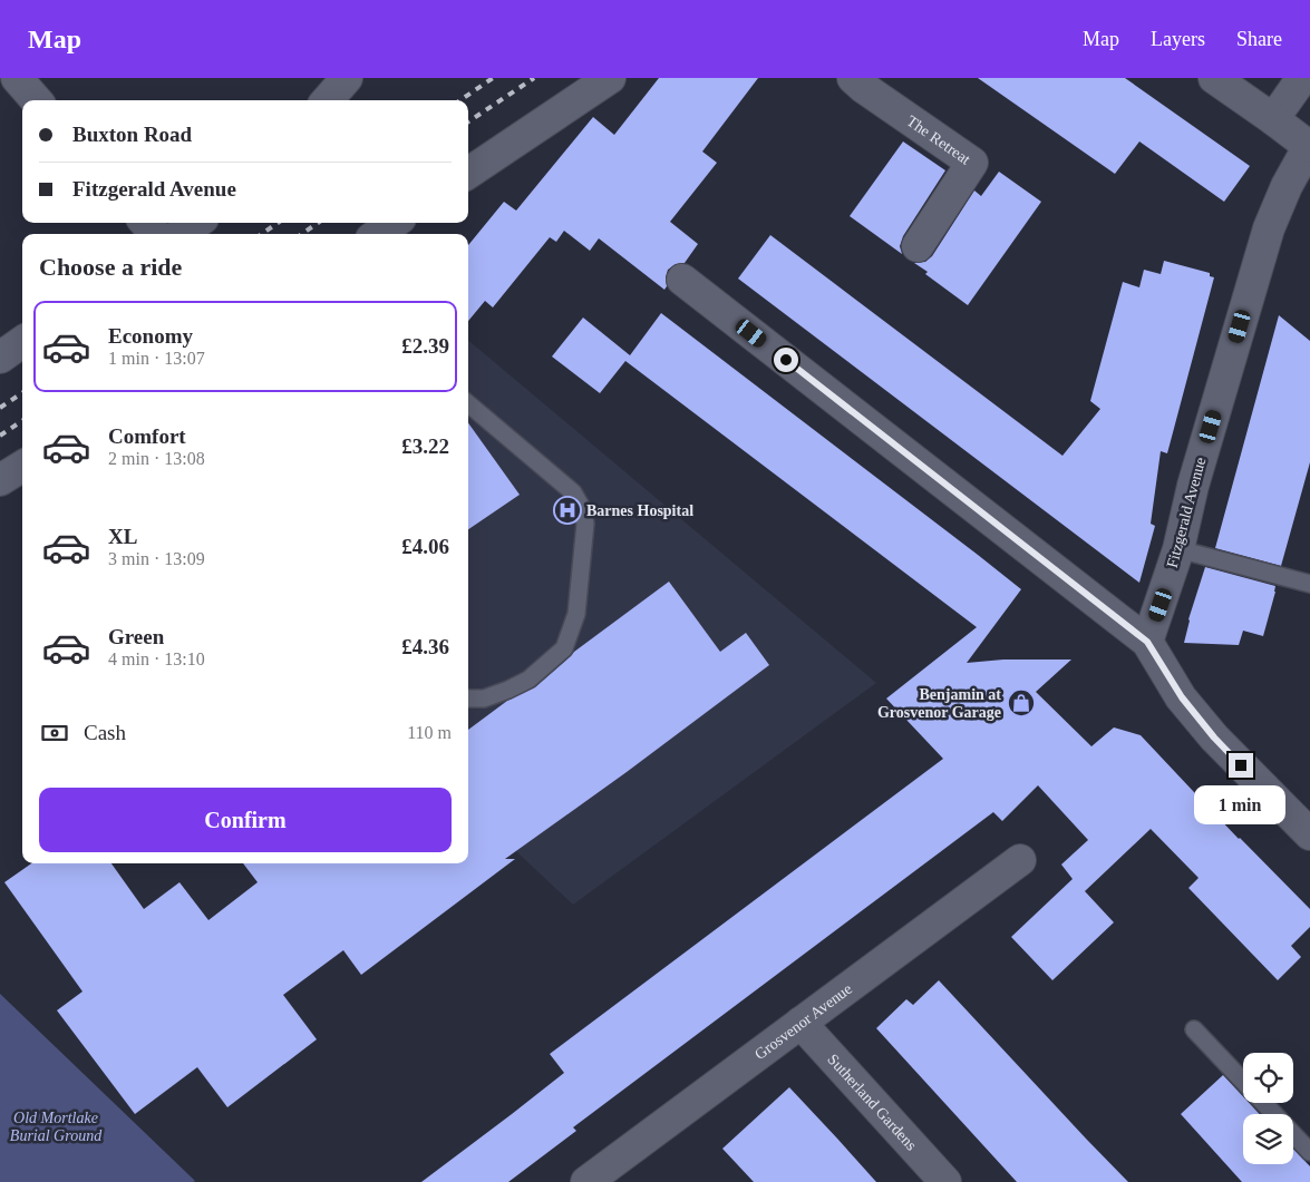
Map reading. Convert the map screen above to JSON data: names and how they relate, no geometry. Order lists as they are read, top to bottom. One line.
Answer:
{"streets":{"street":["The Retreat","Fitzgerald Avenue","Grosvenor Avenue","Sutherland Gardens"]},"crossings":[["Grosvenor Avenue","Sutherland Gardens"]],"parks":["Old Mortlake Burial Ground"],"places":{"hospital":["Barnes Hospital"],"shop":["Benjamin at Grosvenor Garage"]},"page":{"header":"Map","nav":["Map","Layers","Share"],"banner":["Buxton Road","Fitzgerald Avenue"],"heading":"Choose a ride","list":[{"name":"Economy","note":"1 min · 13:07","value":"£2.39"},{"name":"Comfort","note":"2 min · 13:08","value":"£3.22"},{"name":"XL","note":"3 min · 13:09","value":"£4.06"},{"name":"Green","note":"4 min · 13:10","value":"£4.36"}],"pay":["Cash","110 m"],"buttons":"Confirm","bubble":"1 min"}}
